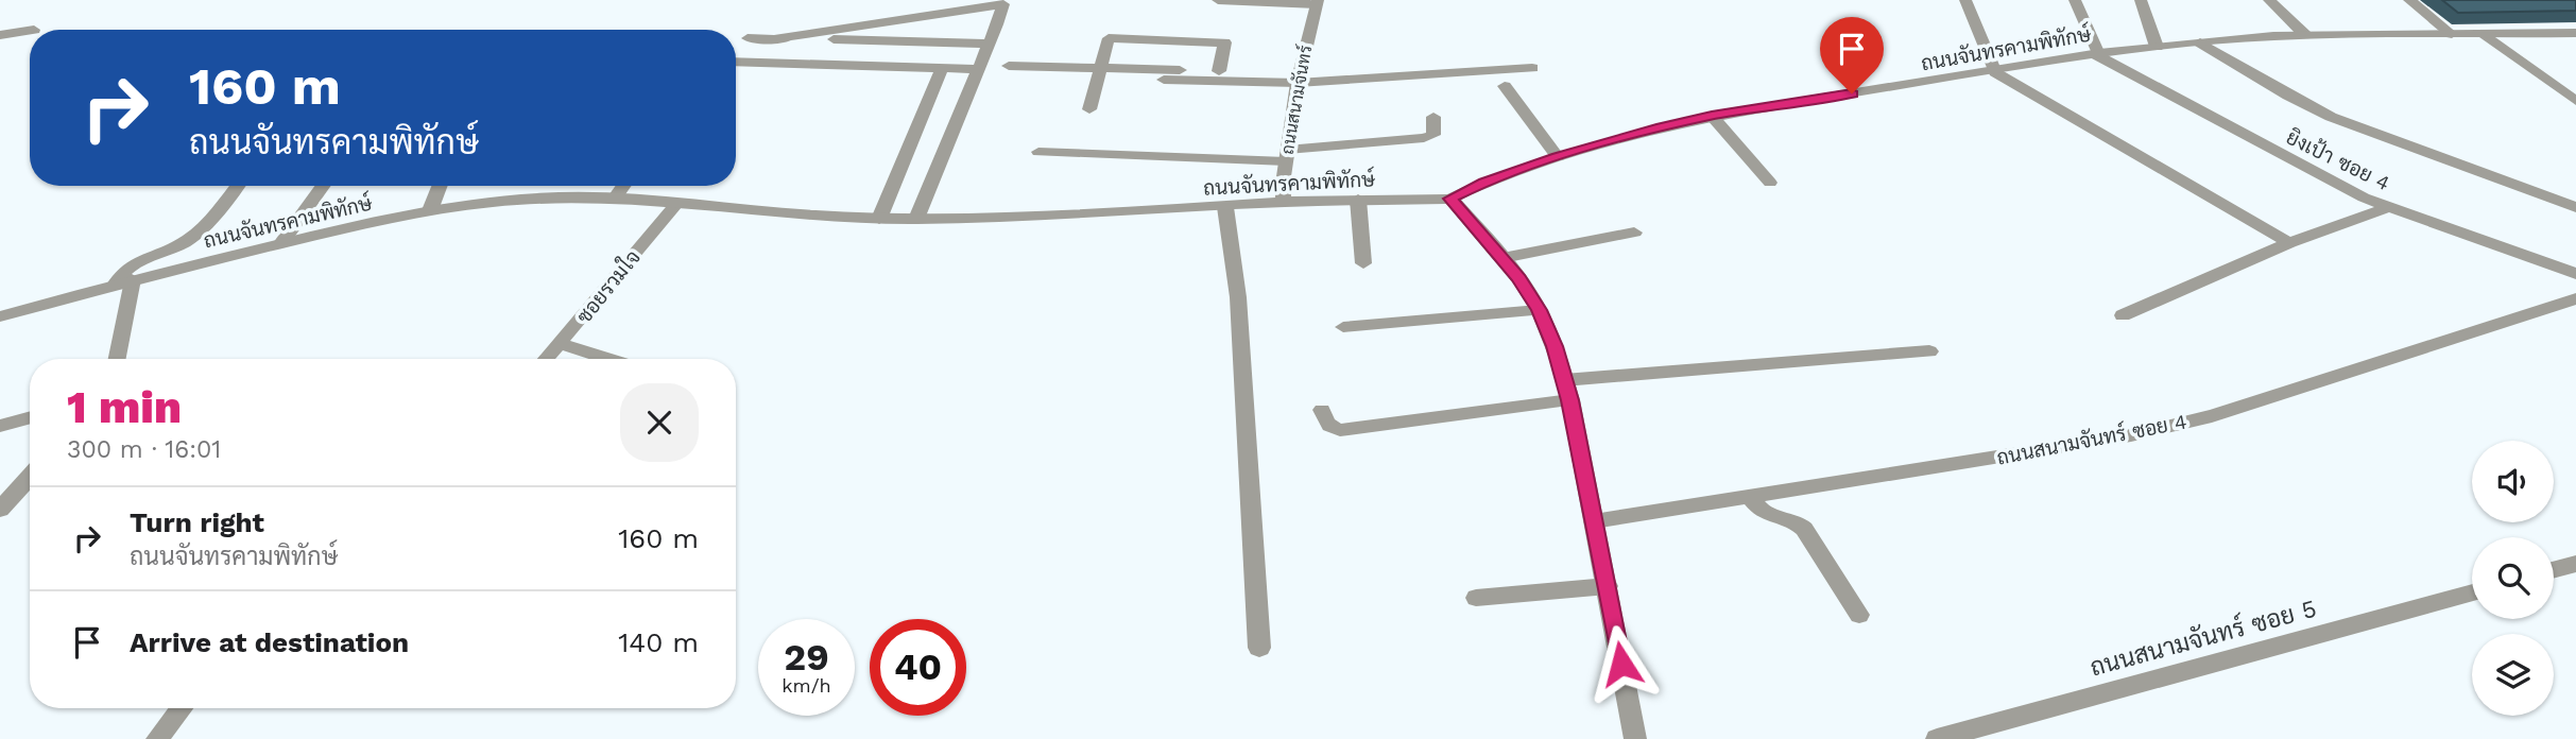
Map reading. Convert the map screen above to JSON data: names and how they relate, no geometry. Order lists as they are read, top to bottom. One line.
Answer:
{"streets":{"street":["ถนนจันทรคามพิทักษ์","ถนนสนามจันทร์","ยิงเป้า ซอย 4","ซอยรวมใจ","ถนนสนามจันทร์ ซอย 4","ถนนสนามจันทร์ ซอย 5"]},"crossings":[["ถนนจันทรคามพิทักษ์","ถนนสนามจันทร์"],["ถนนจันทรคามพิทักษ์","ยิงเป้า ซอย 4"],["ถนนจันทรคามพิทักษ์","ซอยรวมใจ"]],"page":{"turn":["160 m","ถนนจันทรคามพิทักษ์"],"heading":["1 min","300 m · 16:01"],"list":[{"name":"Turn right","note":"ถนนจันทรคามพิทักษ์","value":"160 m"},{"name":"Arrive at destination","value":"140 m"}],"speed":"29 km/h","limit":"40"}}
